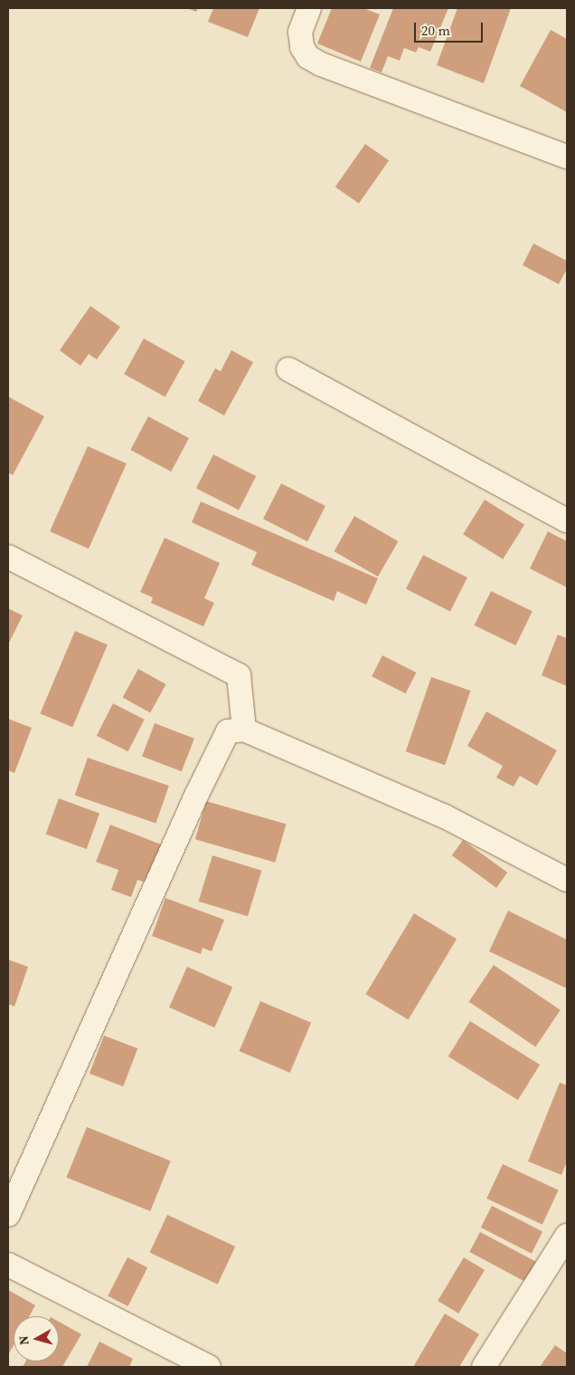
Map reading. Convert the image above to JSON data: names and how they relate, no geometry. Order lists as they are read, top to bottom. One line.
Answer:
{"scale_bar":"20 m","north":"left"}
